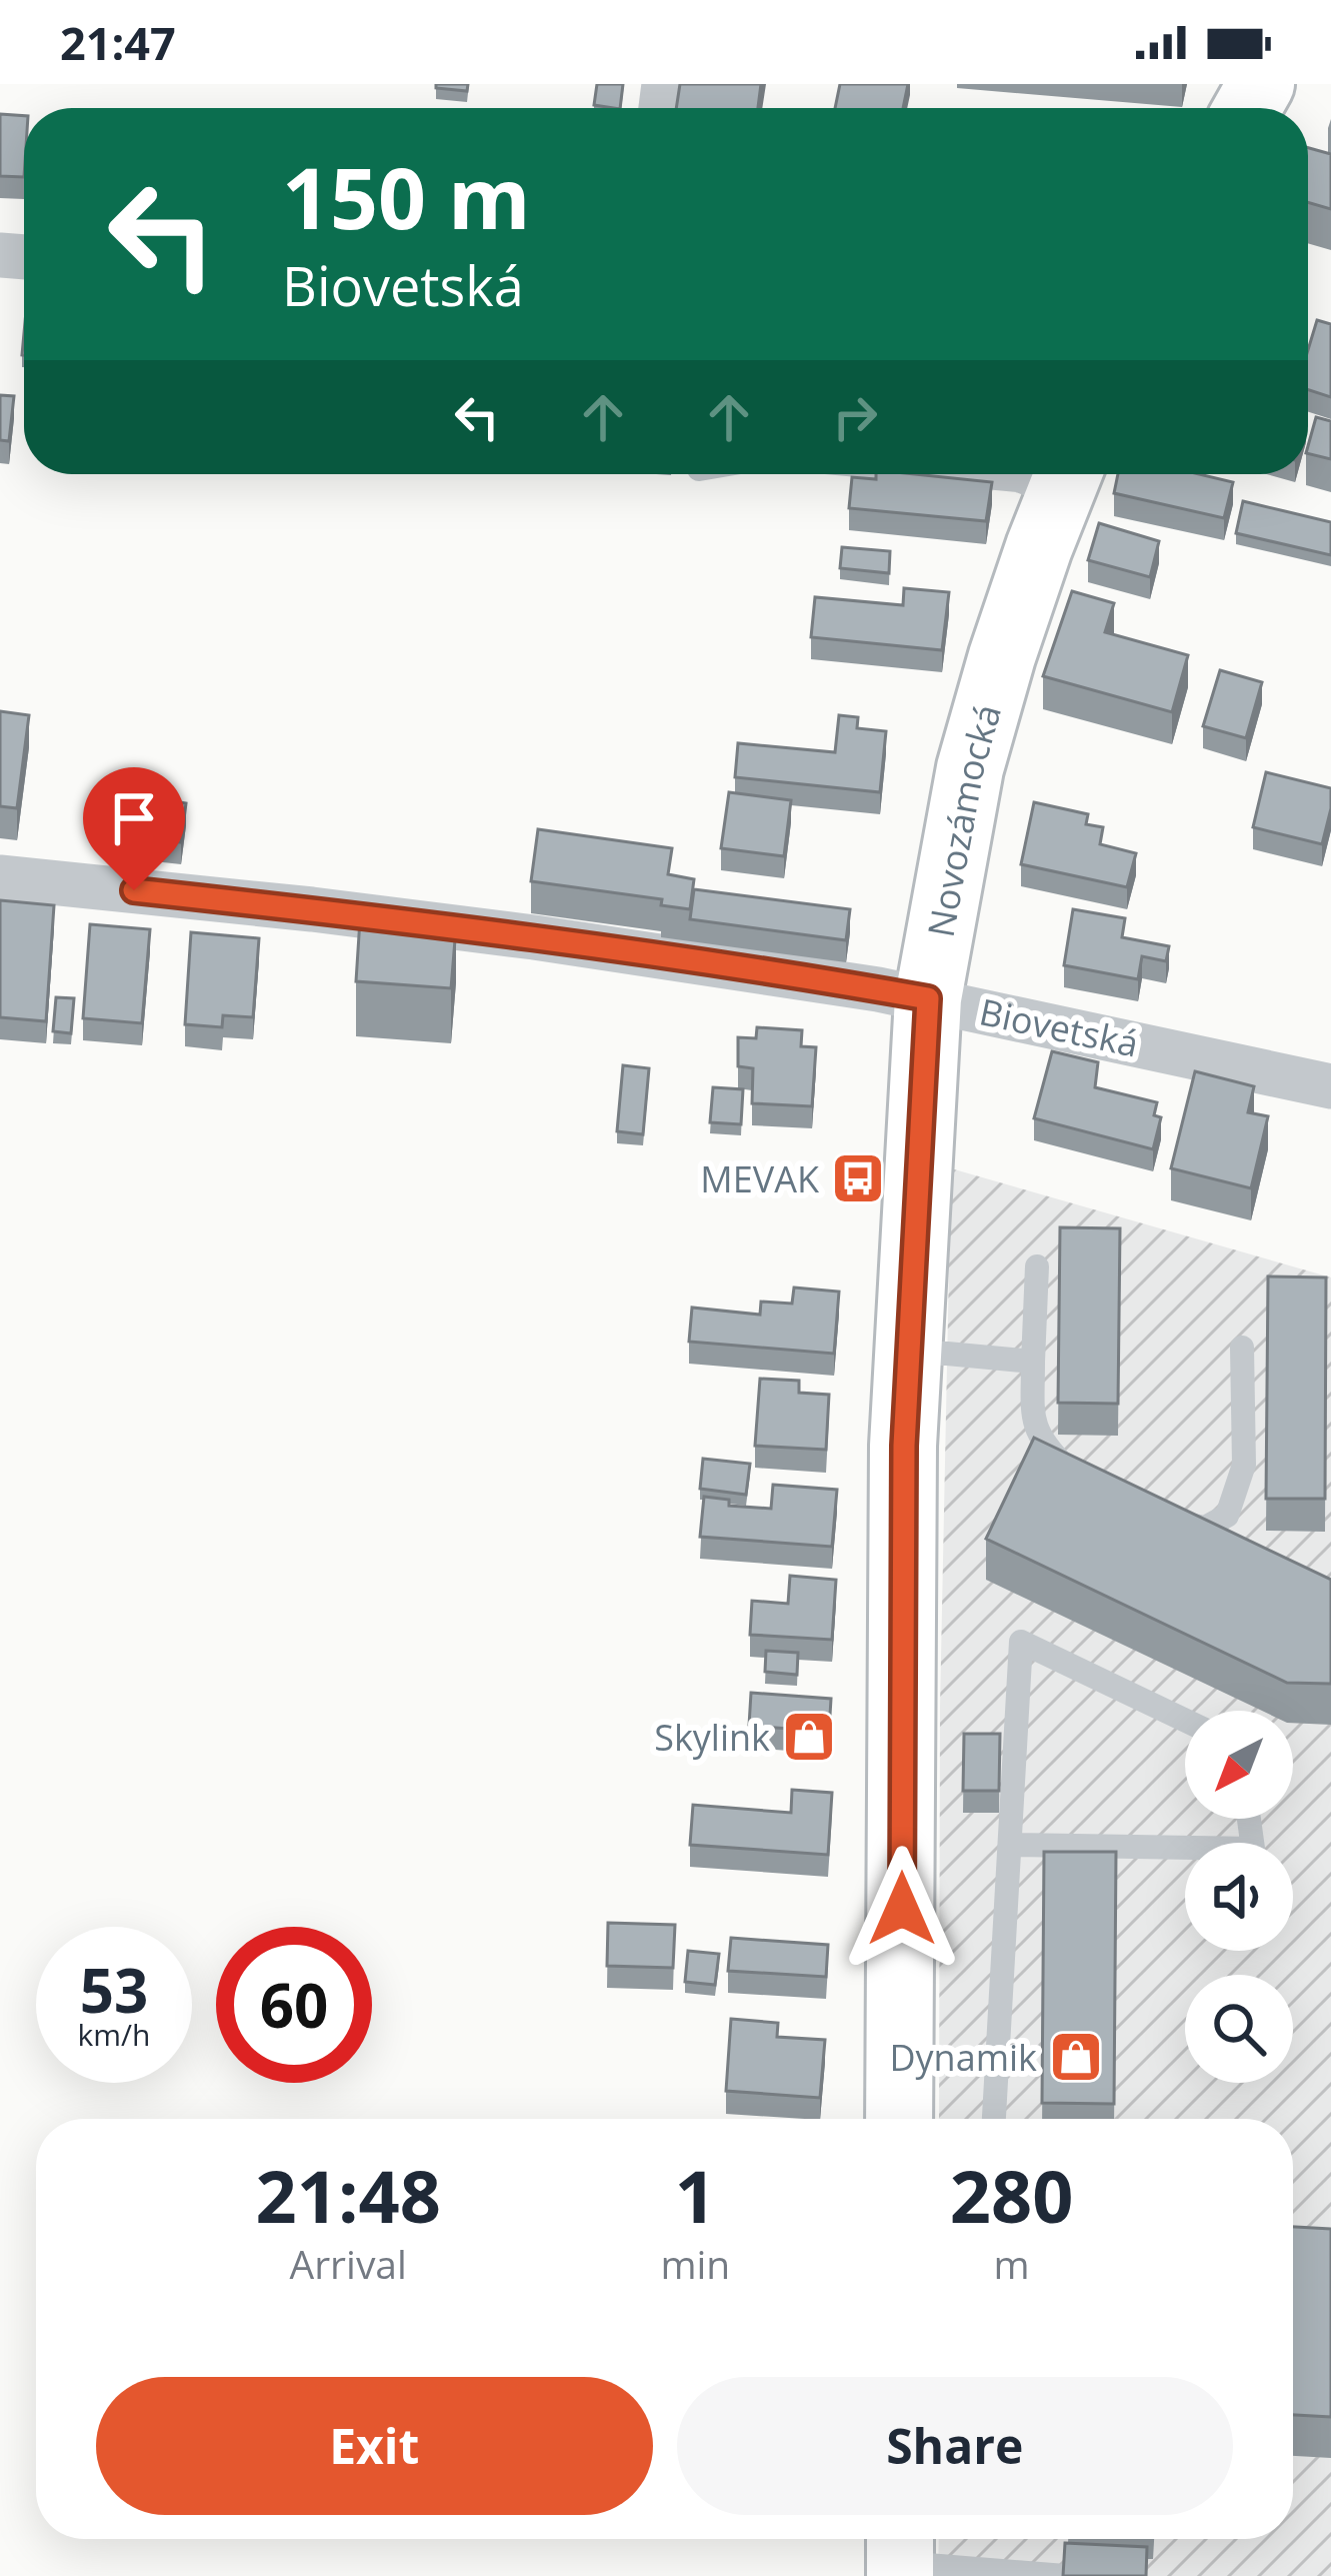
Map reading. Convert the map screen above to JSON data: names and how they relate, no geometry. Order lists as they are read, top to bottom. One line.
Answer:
{"streets":{"main road":["Novozámocká"],"street":["Biovetská"]},"crossings":[["Novozámocká","Biovetská"]],"places":{"bus stop":["MEVAK"],"shop":["Skylink","Dynamik"]},"north":"bottom left","page":{"status":"21:47","turn":["150 m","Biovetská"],"speed":"53 km/h","limit":"60","eta":["21:48","Arrival","1","min","280","m"],"buttons":["Exit","Share"]}}
